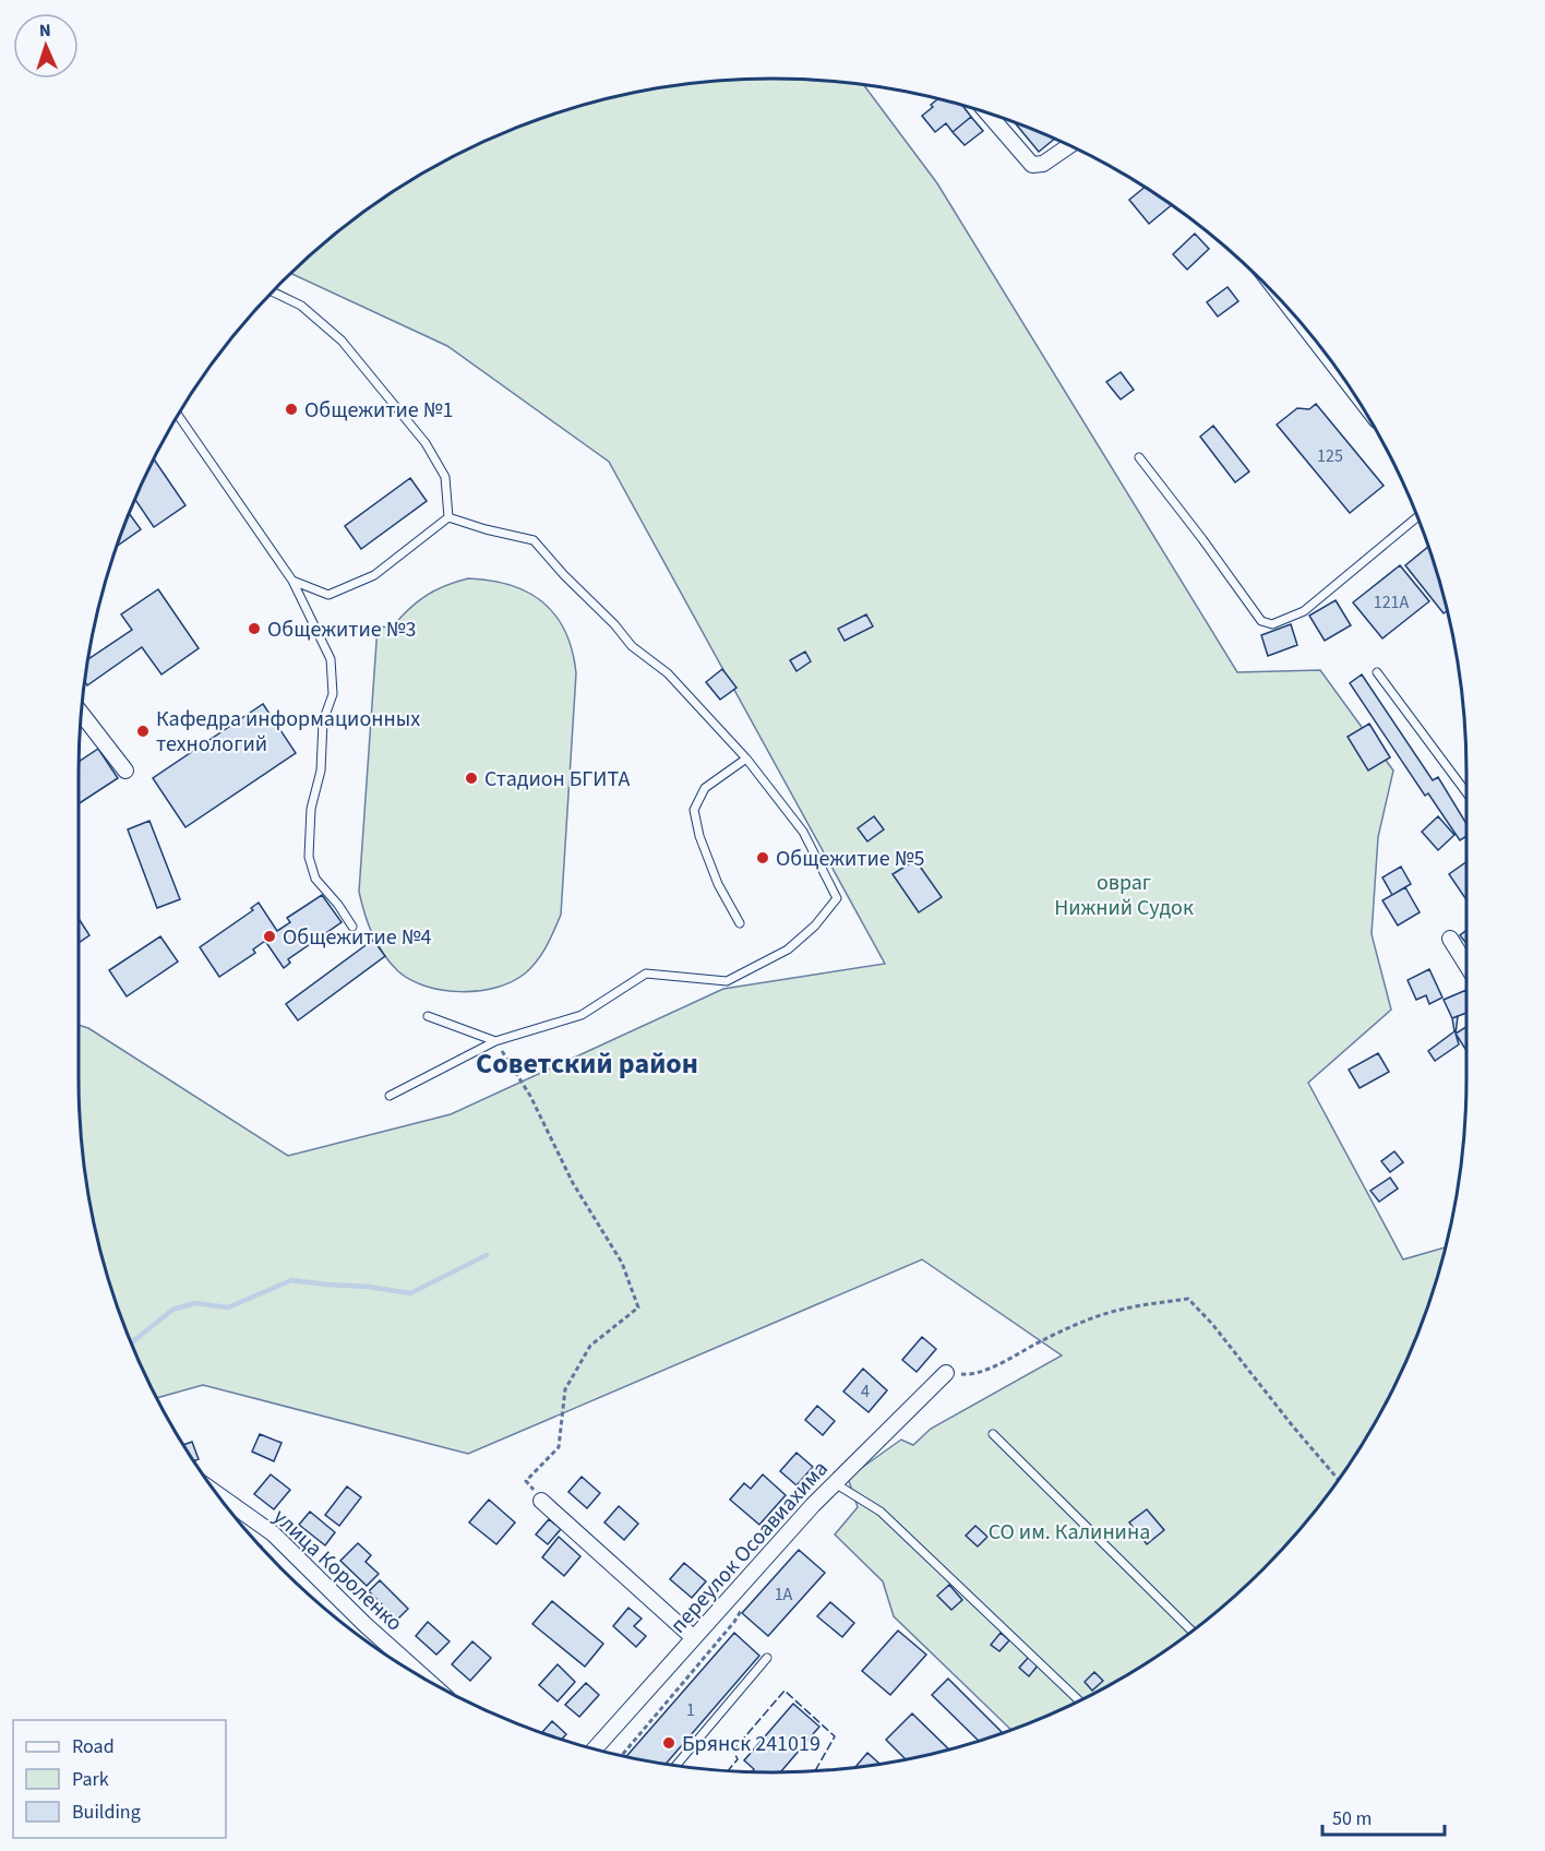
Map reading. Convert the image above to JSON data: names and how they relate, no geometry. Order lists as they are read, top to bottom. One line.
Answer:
{"streets":{"street":["переулок Осоавиахима","улица Короленко"]},"districts":["Советский район"],"parks":["овраг Нижний Судок","СО им. Калинина"],"places":["Общежитие №1","Общежитие №3","Кафедра информационных технологий","Стадион БГИТА","Общежитие №5","Общежитие №4","Брянск 241019"],"house_numbers":["125","121А","4","1А","1"],"legend":["Road","Park","Building"],"scale_bar":"50 m","north":"top"}
